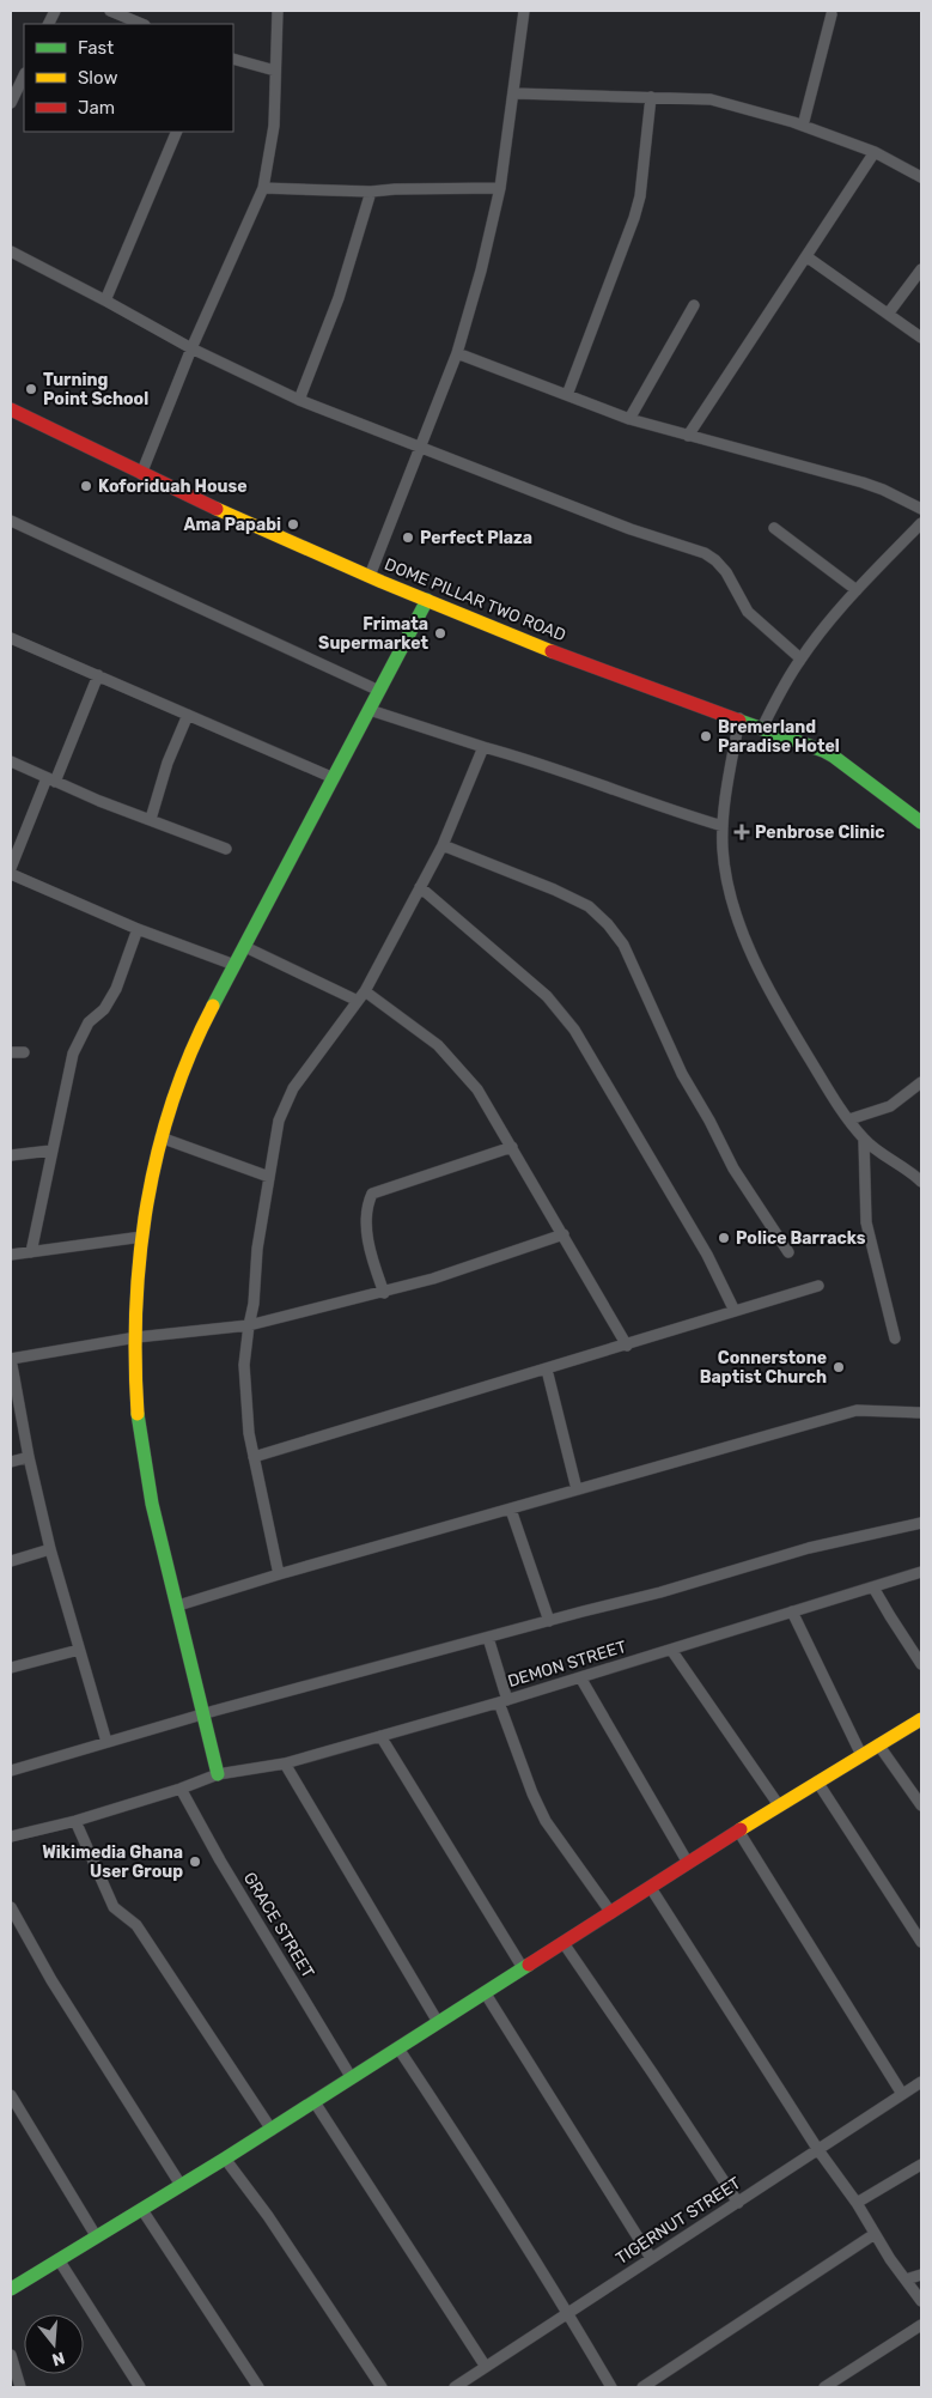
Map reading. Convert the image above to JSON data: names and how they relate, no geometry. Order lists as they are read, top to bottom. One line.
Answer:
{"streets":{"street":["DOME PILLAR TWO ROAD","DEMON STREET","GRACE STREET","TIGERNUT STREET"]},"crossings":[["DEMON STREET","GRACE STREET"]],"places":{"other":["Turning Point School","Koforiduah House","Ama Papabi","Perfect Plaza","Frimata Supermarket","Bremerland Paradise Hotel","Police Barracks","Connerstone Baptist Church","Wikimedia Ghana User Group"],"health":["Penbrose Clinic"]},"legend":["Fast","Slow","Jam"],"north":"bottom"}
